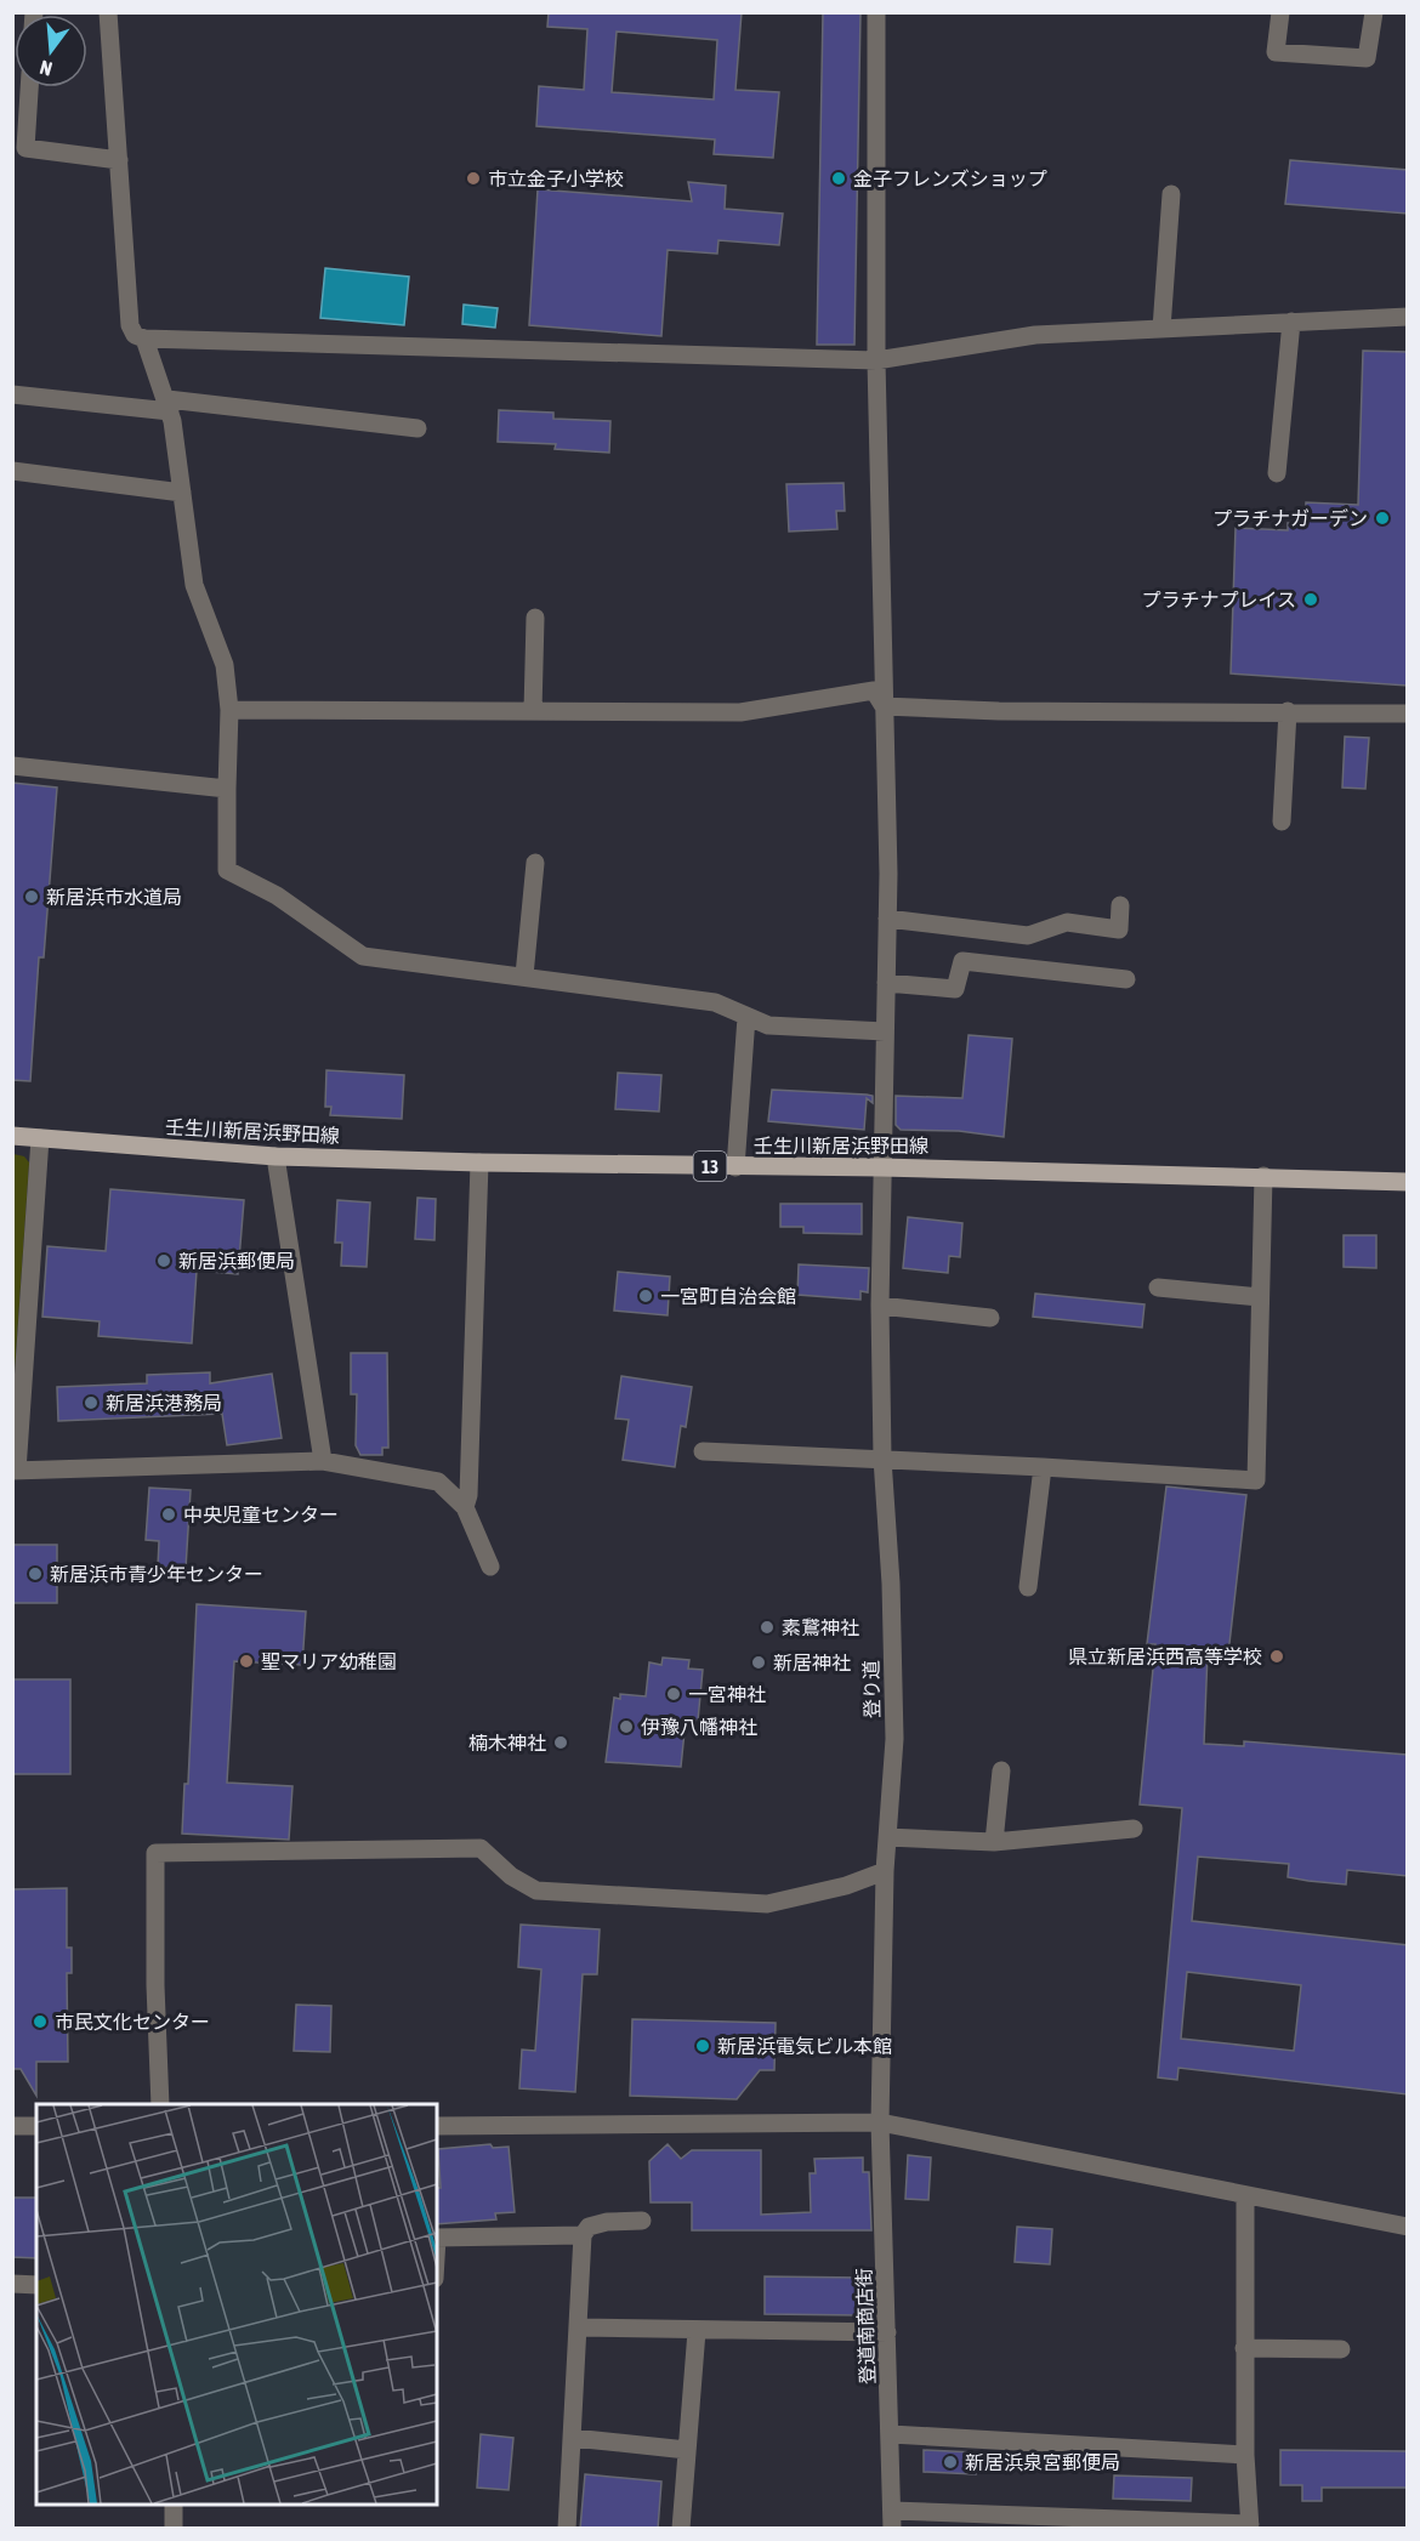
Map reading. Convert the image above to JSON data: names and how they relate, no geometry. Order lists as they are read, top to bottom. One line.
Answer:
{"streets":{"main road":["壬生川新居浜野田線","13"],"street":["登り道","登道南商店街"]},"crossings":[["壬生川新居浜野田線","登り道"],["登り道","登道南商店街"]],"places":["市立金子小学校","金子フレンズショップ","プラチナガーデン","プラチナプレイス","新居浜市水道局","新居浜郵便局","一宮町自治会館","新居浜港務局","中央児童センター","新居浜市青少年センター","素鵞神社","県立新居浜西高等学校","聖マリア幼稚園","新居神社","一宮神社","伊豫八幡神社","楠木神社","市民文化センター","新居浜電気ビル本館","新居浜泉宮郵便局"],"north":"bottom"}
